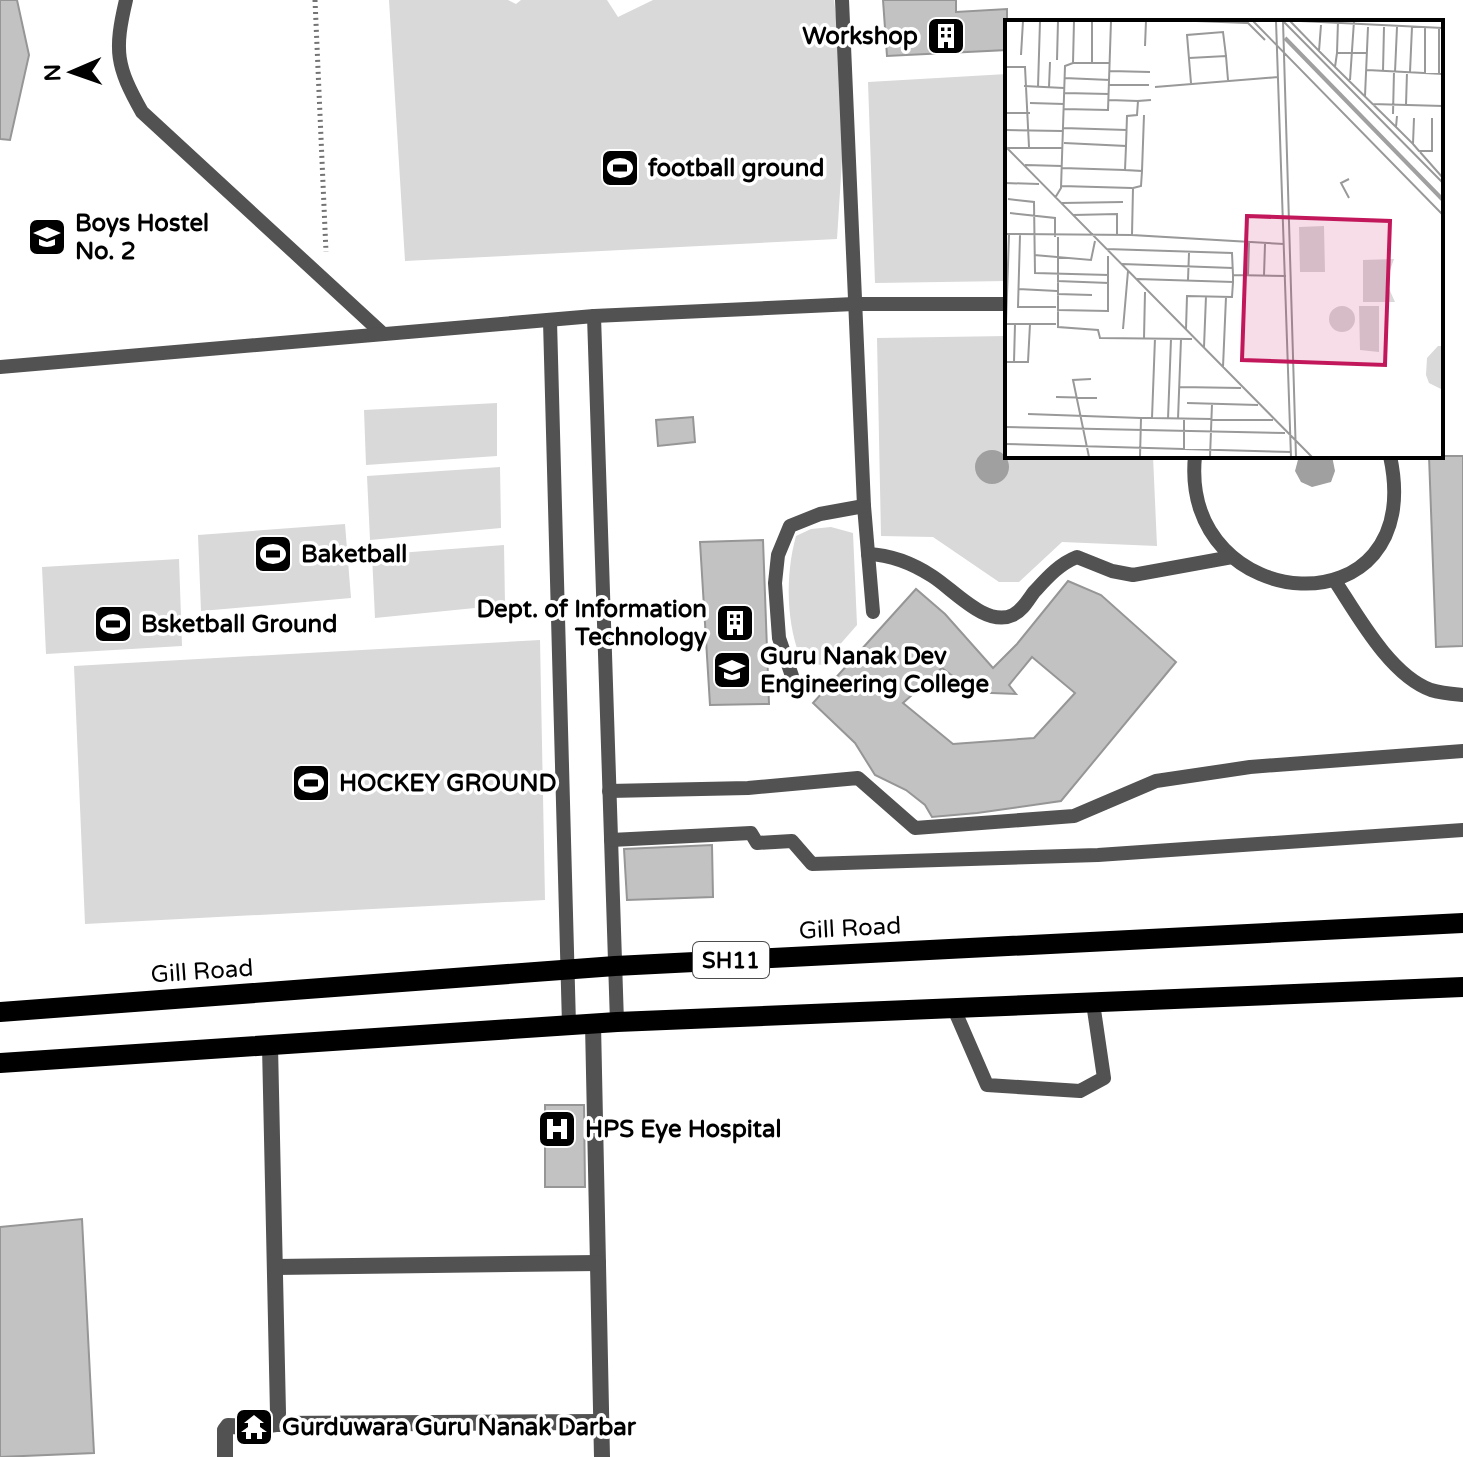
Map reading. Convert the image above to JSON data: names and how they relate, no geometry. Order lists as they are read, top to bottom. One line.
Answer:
{"streets":{"main road":["Gill Road","SH11"]},"places":{"building":["Workshop","Dept. of Information Technology"],"sports":["football ground","Baketball","Bsketball Ground","HOCKEY GROUND"],"school or university":["Boys Hostel No. 2","Guru Nanak Dev Engineering College"],"hospital":["HPS Eye Hospital"],"temple":["Gurduwara Guru Nanak Darbar"]},"north":"left"}
